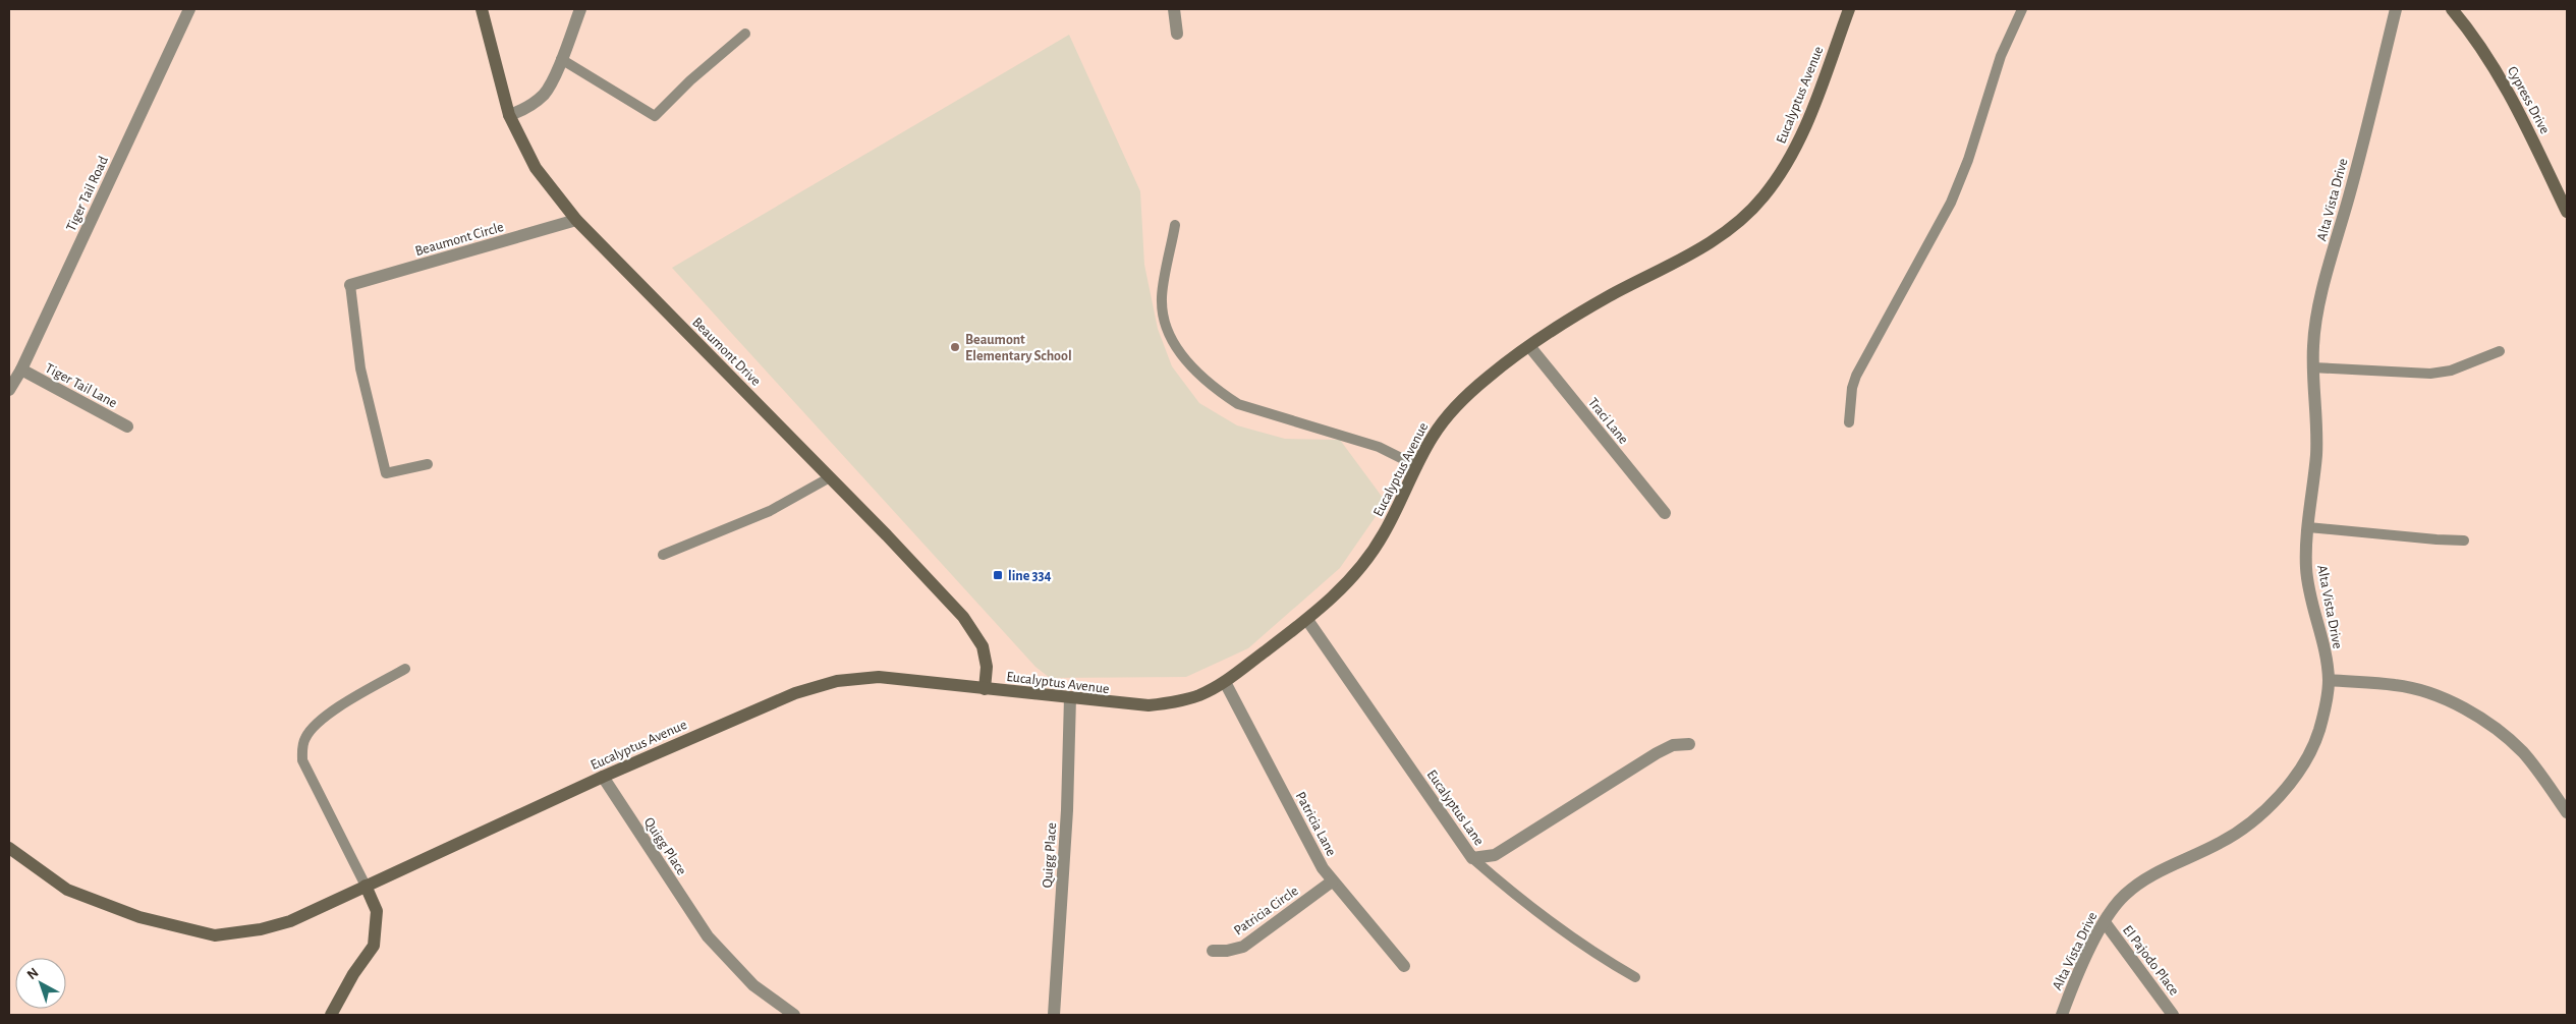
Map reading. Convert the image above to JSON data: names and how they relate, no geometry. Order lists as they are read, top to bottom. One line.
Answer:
{"streets":{"main road":["Eucalyptus Avenue","Cypress Drive","Beaumont Drive"],"street":["Tiger Tail Road","Alta Vista Drive","Beaumont Circle","Tiger Tail Lane","Traci Lane","Eucalyptus Lane","Patricia Lane","Quigg Place","Patricia Circle","El Pajodo Place"]},"crossings":[["Eucalyptus Avenue","Beaumont Drive"],["Eucalyptus Avenue","Traci Lane"],["Eucalyptus Avenue","Eucalyptus Lane"],["Eucalyptus Avenue","Patricia Lane"],["Eucalyptus Avenue","Quigg Place"],["Tiger Tail Road","Tiger Tail Lane"],["Alta Vista Drive","El Pajodo Place"],["Beaumont Circle","Beaumont Drive"],["Patricia Lane","Patricia Circle"]],"places":{"other":["Beaumont Elementary School"],"transit":["line 334"]},"north":"top left"}
